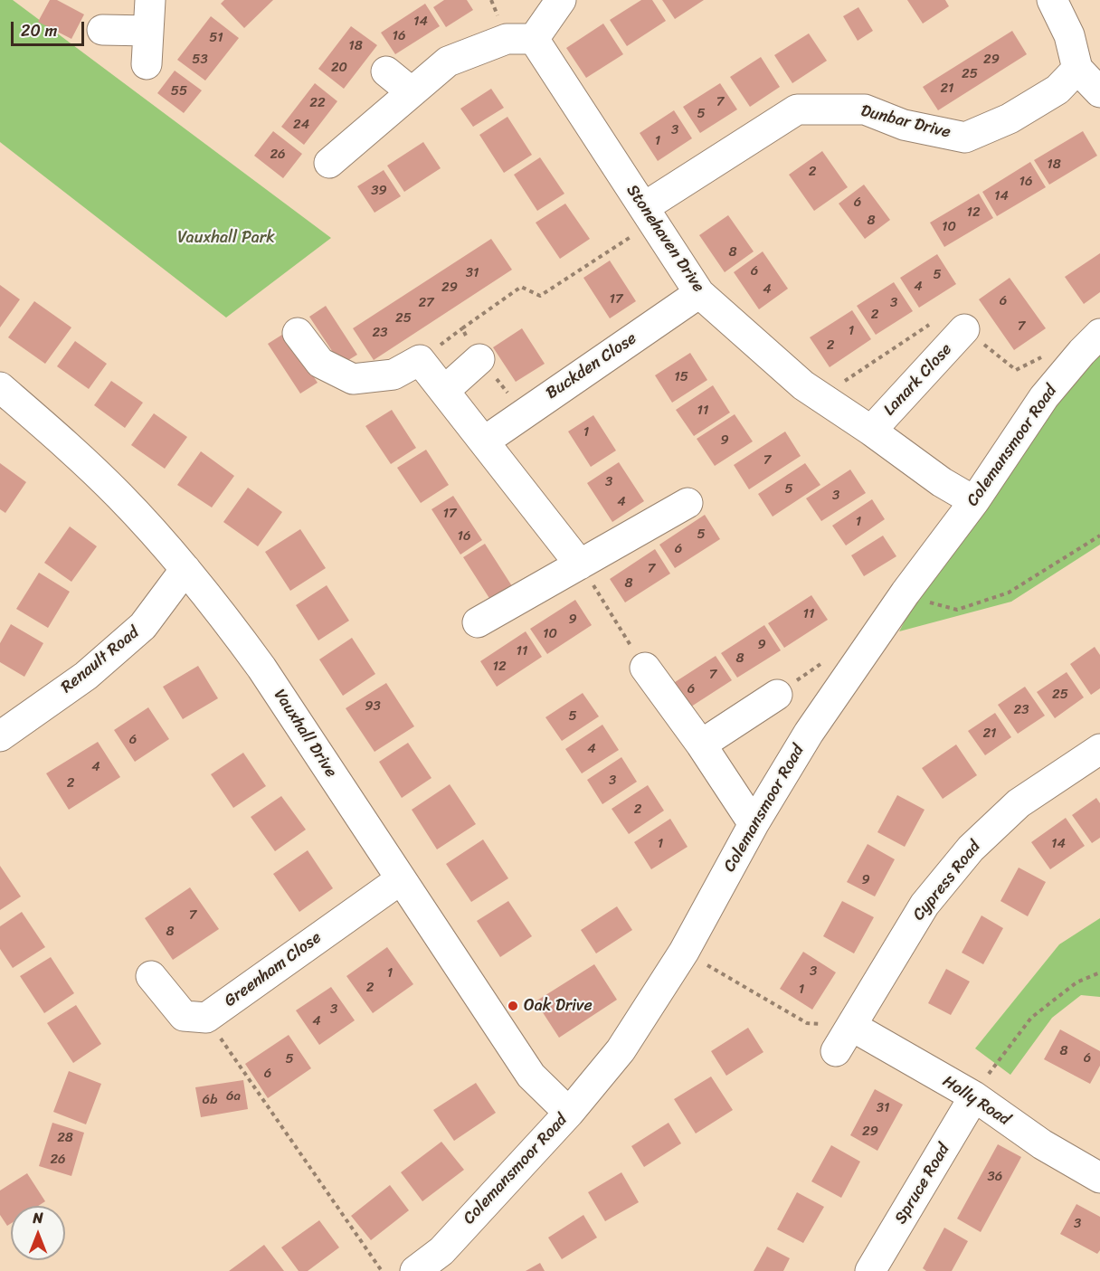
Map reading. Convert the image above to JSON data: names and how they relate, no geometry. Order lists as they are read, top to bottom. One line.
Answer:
{"streets":{"street":["Dunbar Drive","Stonehaven Drive","Buckden Close","Lanark Close","Colemansmoor Road","Renault Road","Vauxhall Drive","Cypress Road","Greenham Close","Holly Road","Spruce Road"]},"crossings":[["Dunbar Drive","Stonehaven Drive"],["Stonehaven Drive","Buckden Close"],["Stonehaven Drive","Lanark Close"],["Stonehaven Drive","Colemansmoor Road"],["Colemansmoor Road","Vauxhall Drive"],["Renault Road","Vauxhall Drive"],["Vauxhall Drive","Greenham Close"],["Cypress Road","Holly Road"],["Holly Road","Spruce Road"]],"parks":["Vauxhall Park"],"places":["Oak Drive"],"house_numbers":["14","16","51","18","53","29","20","25","21","55","7","22","5","24","3","1","26","18","2","16","39","14","6","12","8","10","8","6","31","5","4","29","4","17","6","27","3","2","25","7","1","23","2","15","11","1","9","7","3","5","3","4","17","1","5","16","6","7","8","11","9","10","9","11","8","12","7","6","25","93","23","5","21","6","4","4","3","2","2","1","14","9","7","8","3","1","2","1","3","4","8","6","5","6","6a","6b","31","29","28","26","36","3"],"scale_bar":"20 m","north":"top"}
